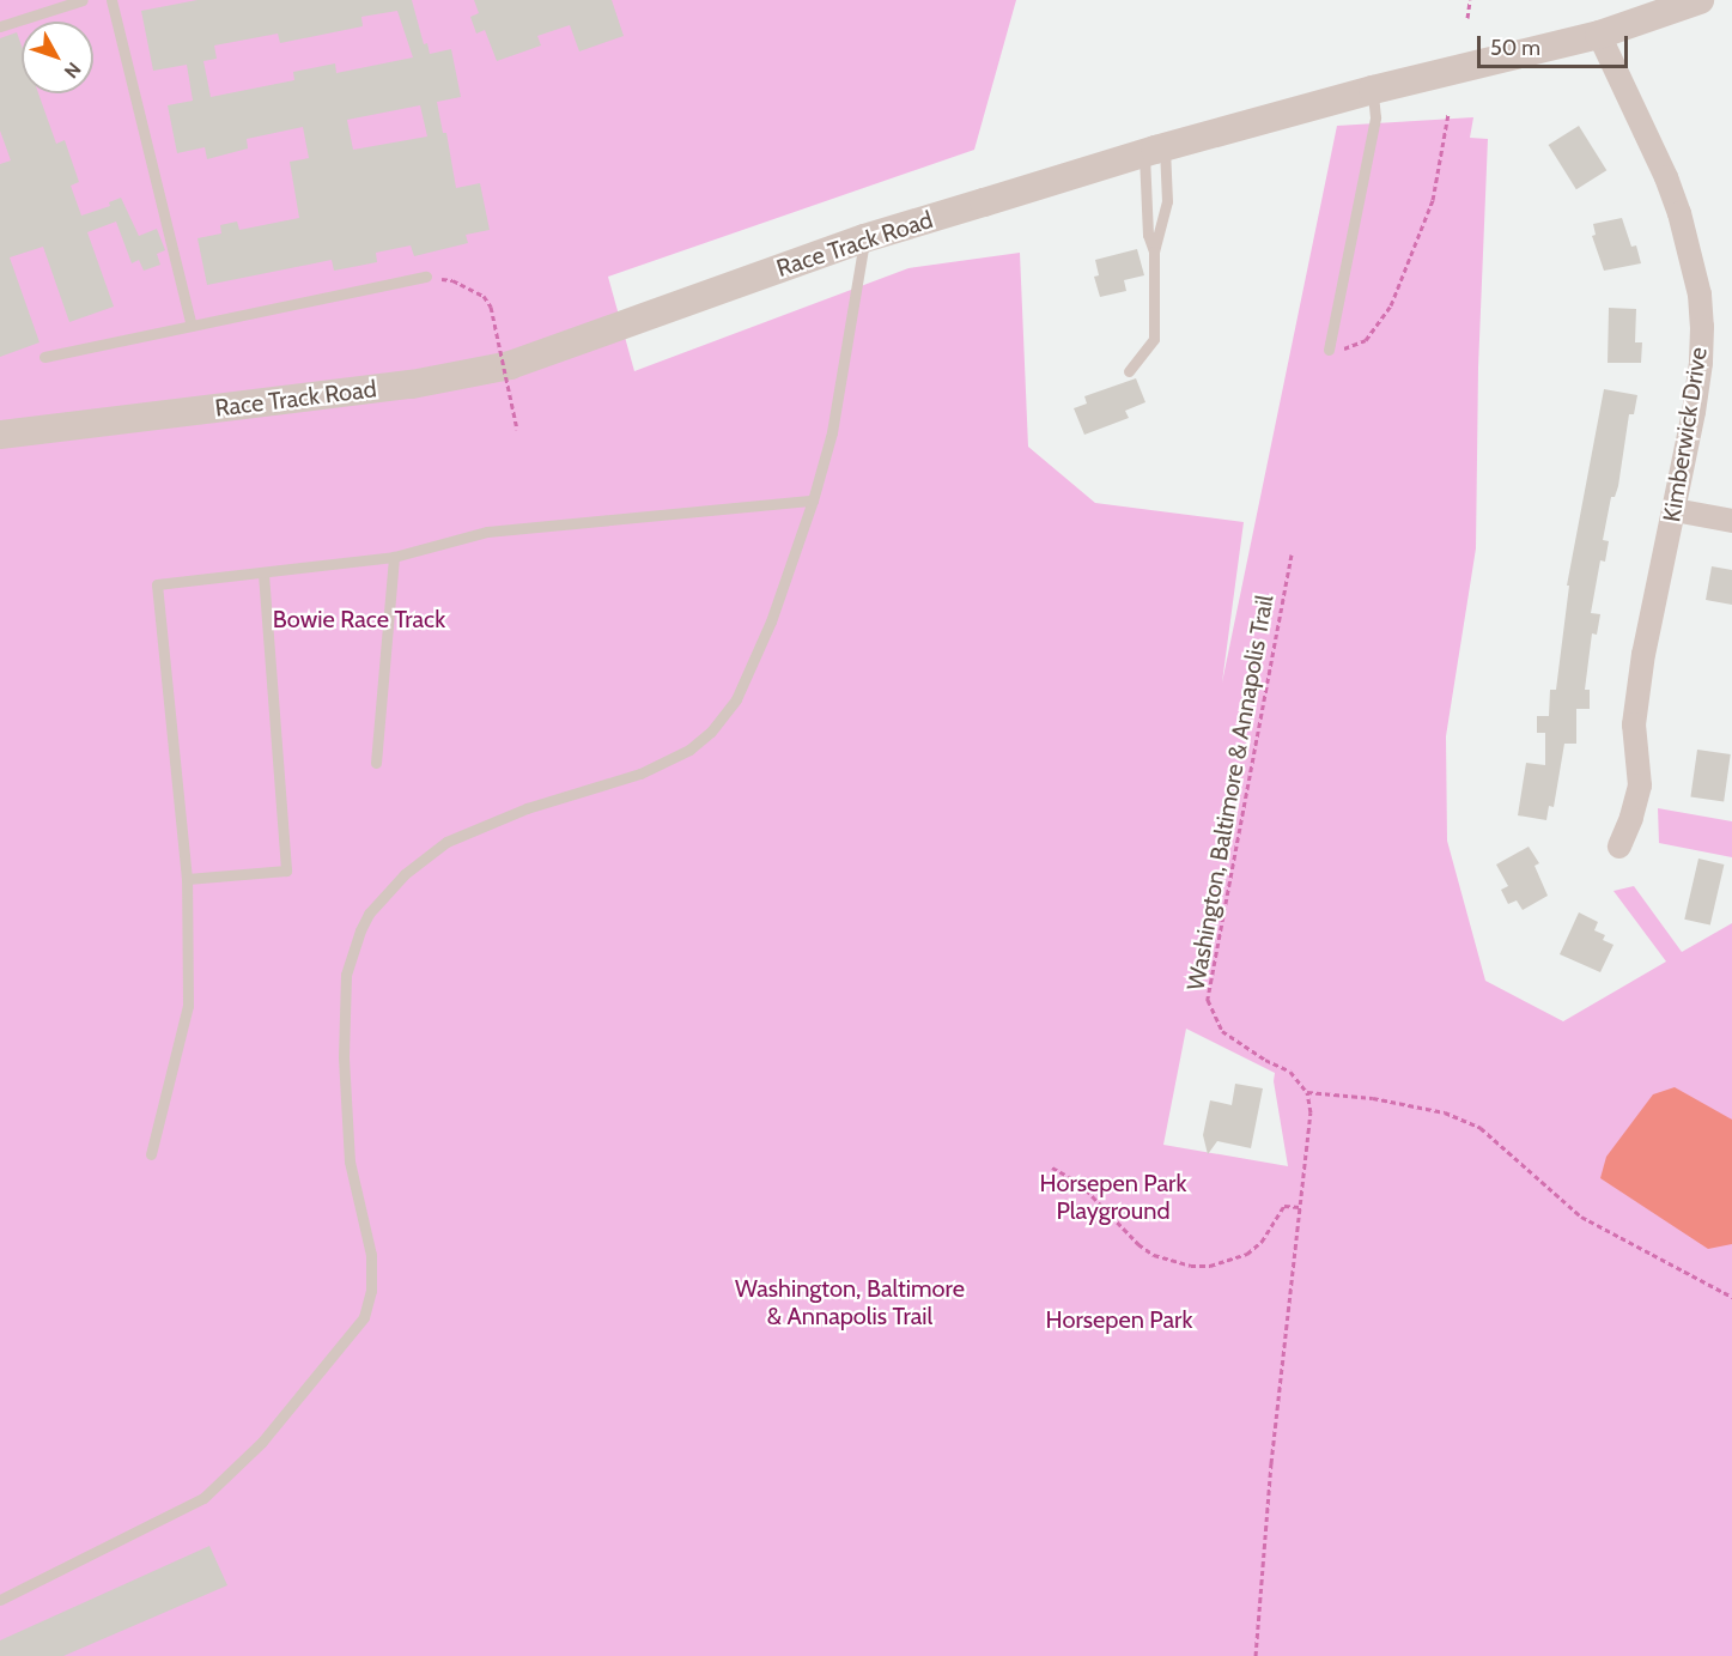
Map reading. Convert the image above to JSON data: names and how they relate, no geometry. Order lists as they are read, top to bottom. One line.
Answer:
{"streets":{"street":["Race Track Road","Kimberwick Drive"],"path":["Washington, Baltimore & Annapolis Trail"]},"crossings":[["Race Track Road","Kimberwick Drive"]],"parks":["Bowie Race Track","Horsepen Park Playground","Washington, Baltimore & Annapolis Trail","Horsepen Park"],"scale_bar":"50 m","north":"bottom right"}
